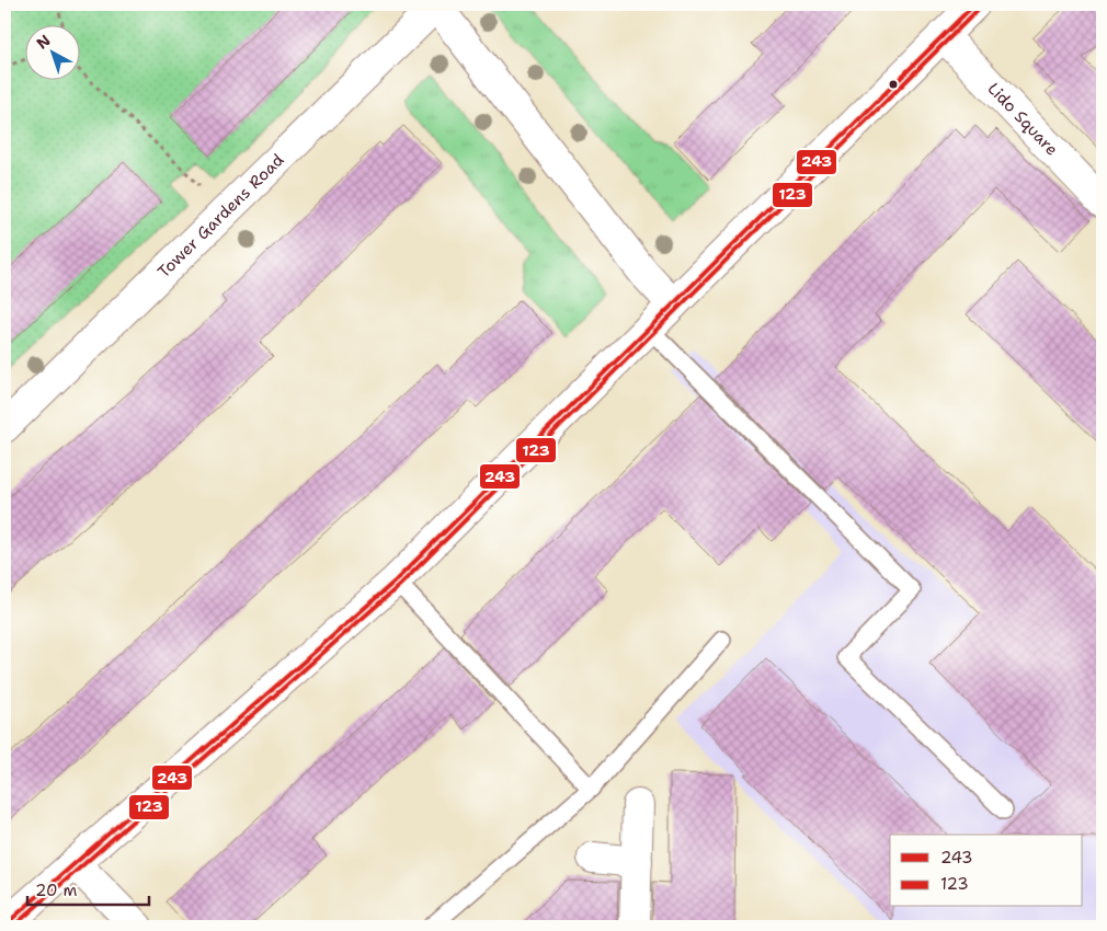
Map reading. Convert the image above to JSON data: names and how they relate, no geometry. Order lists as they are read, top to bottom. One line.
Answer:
{"streets":{"street":["Lido Square","Tower Gardens Road"]},"lines":["transit line 243","transit line 123"],"legend":["243","123"],"scale_bar":"20 m","north":"top left"}
